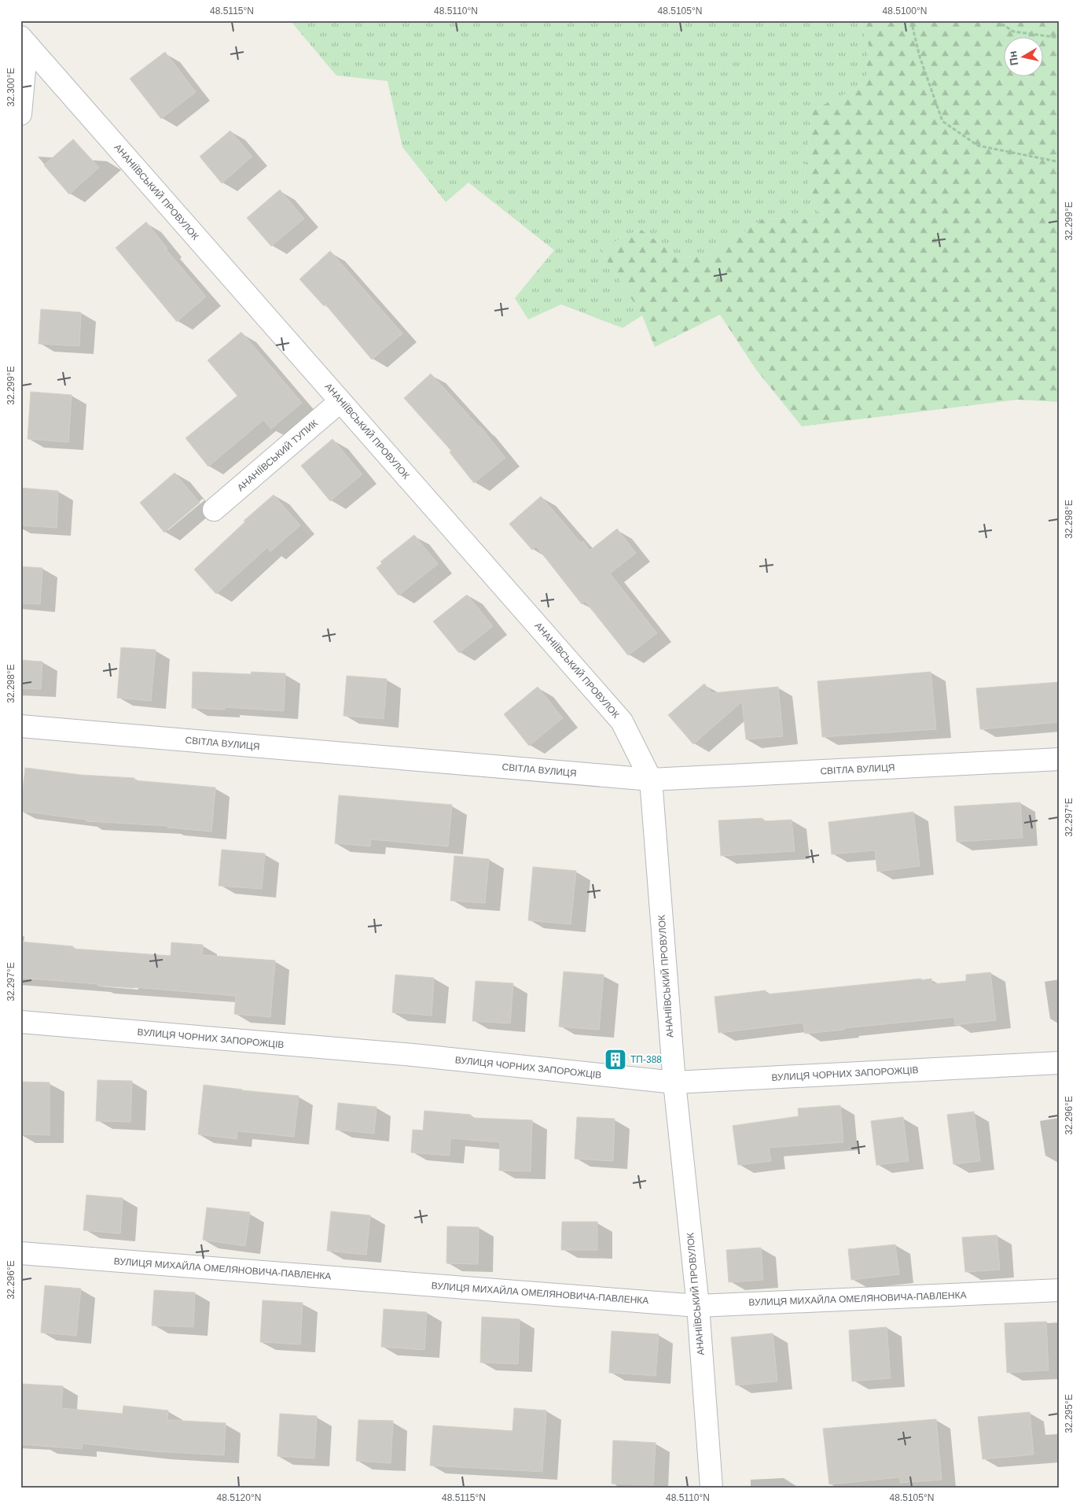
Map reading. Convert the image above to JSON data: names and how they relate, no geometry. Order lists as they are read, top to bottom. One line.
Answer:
{"streets":{"street":["АНАНІЇВСЬКИЙ ПРОВУЛОК","АНАНІЇВСЬКИЙ ТУПИК","СВІТЛА ВУЛИЦЯ","ВУЛИЦЯ ЧОРНИХ ЗАПОРОЖЦІВ","ВУЛИЦЯ МИХАЙЛА ОМЕЛЯНОВИЧА-ПАВЛЕНКА"]},"crossings":[["АНАНІЇВСЬКИЙ ПРОВУЛОК","АНАНІЇВСЬКИЙ ТУПИК"],["АНАНІЇВСЬКИЙ ПРОВУЛОК","СВІТЛА ВУЛИЦЯ"],["АНАНІЇВСЬКИЙ ПРОВУЛОК","ВУЛИЦЯ ЧОРНИХ ЗАПОРОЖЦІВ"],["АНАНІЇВСЬКИЙ ПРОВУЛОК","ВУЛИЦЯ МИХАЙЛА ОМЕЛЯНОВИЧА-ПАВЛЕНКА"]],"places":{"building":["ТП-388"]},"north":"left","coordinates":["48.5115°N","48.5110°N","48.5105°N","48.5100°N","32.300°E","32.299°E","32.298°E","32.297°E","32.296°E","32.295°E","48.5120°N"]}
